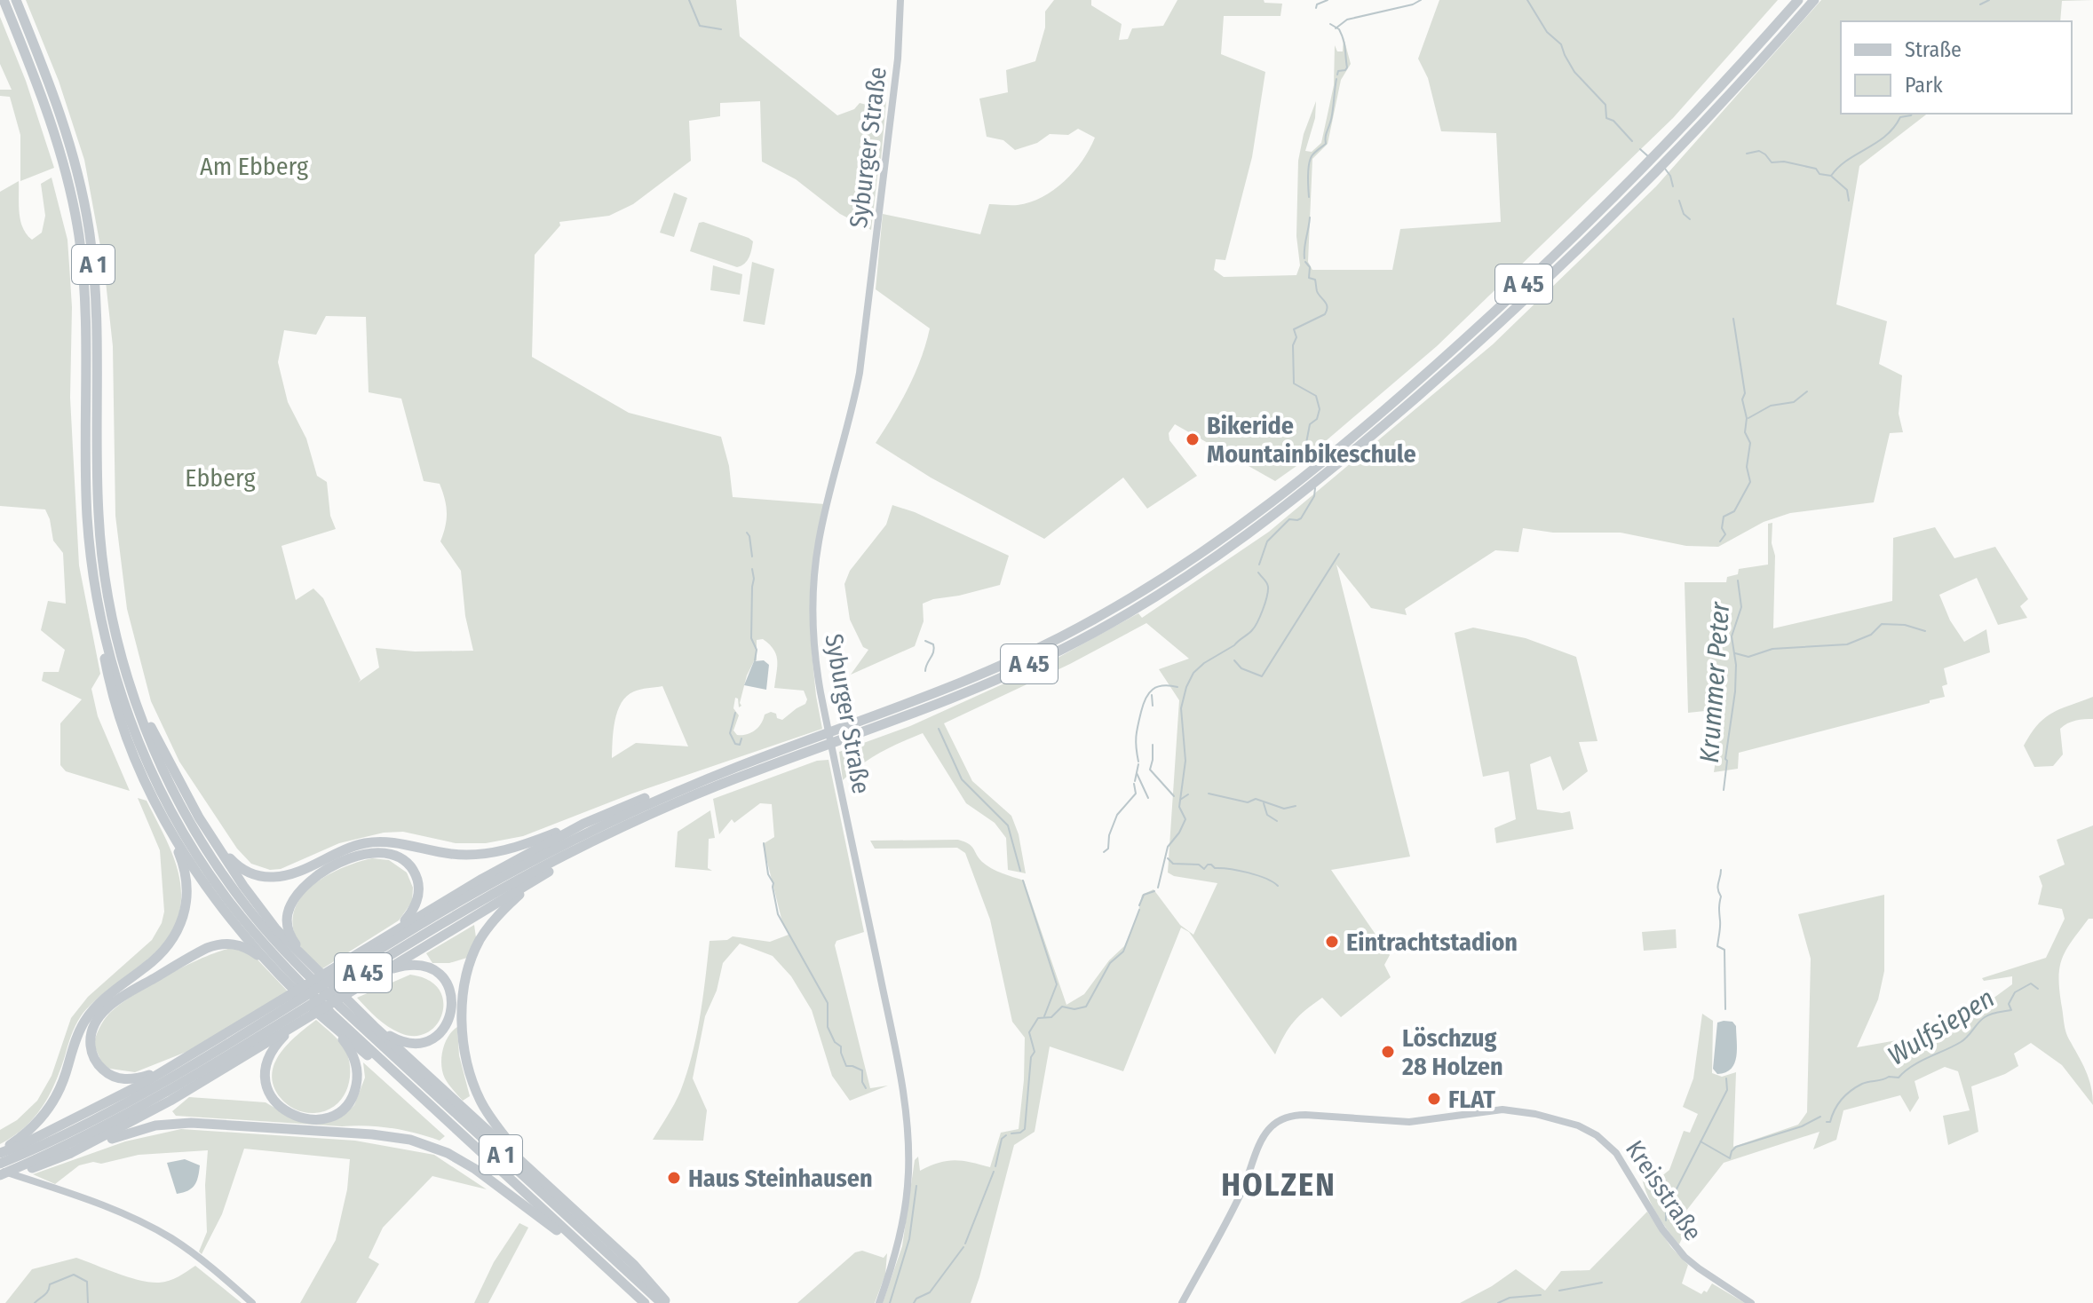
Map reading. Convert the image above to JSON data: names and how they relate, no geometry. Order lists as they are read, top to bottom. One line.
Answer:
{"streets":{"highway":["A 1","A 45"],"street":["Syburger Straße","Kreisstraße"]},"districts":["HOLZEN"],"water":["Krummer Peter","Wulfsiepen"],"parks":["Am Ebberg","Ebberg"],"places":["Bikeride Mountainbikeschule","Eintrachtstadion","Löschzug 28 Holzen","FLAT","Haus Steinhausen"],"legend":["Straße","Park"]}
